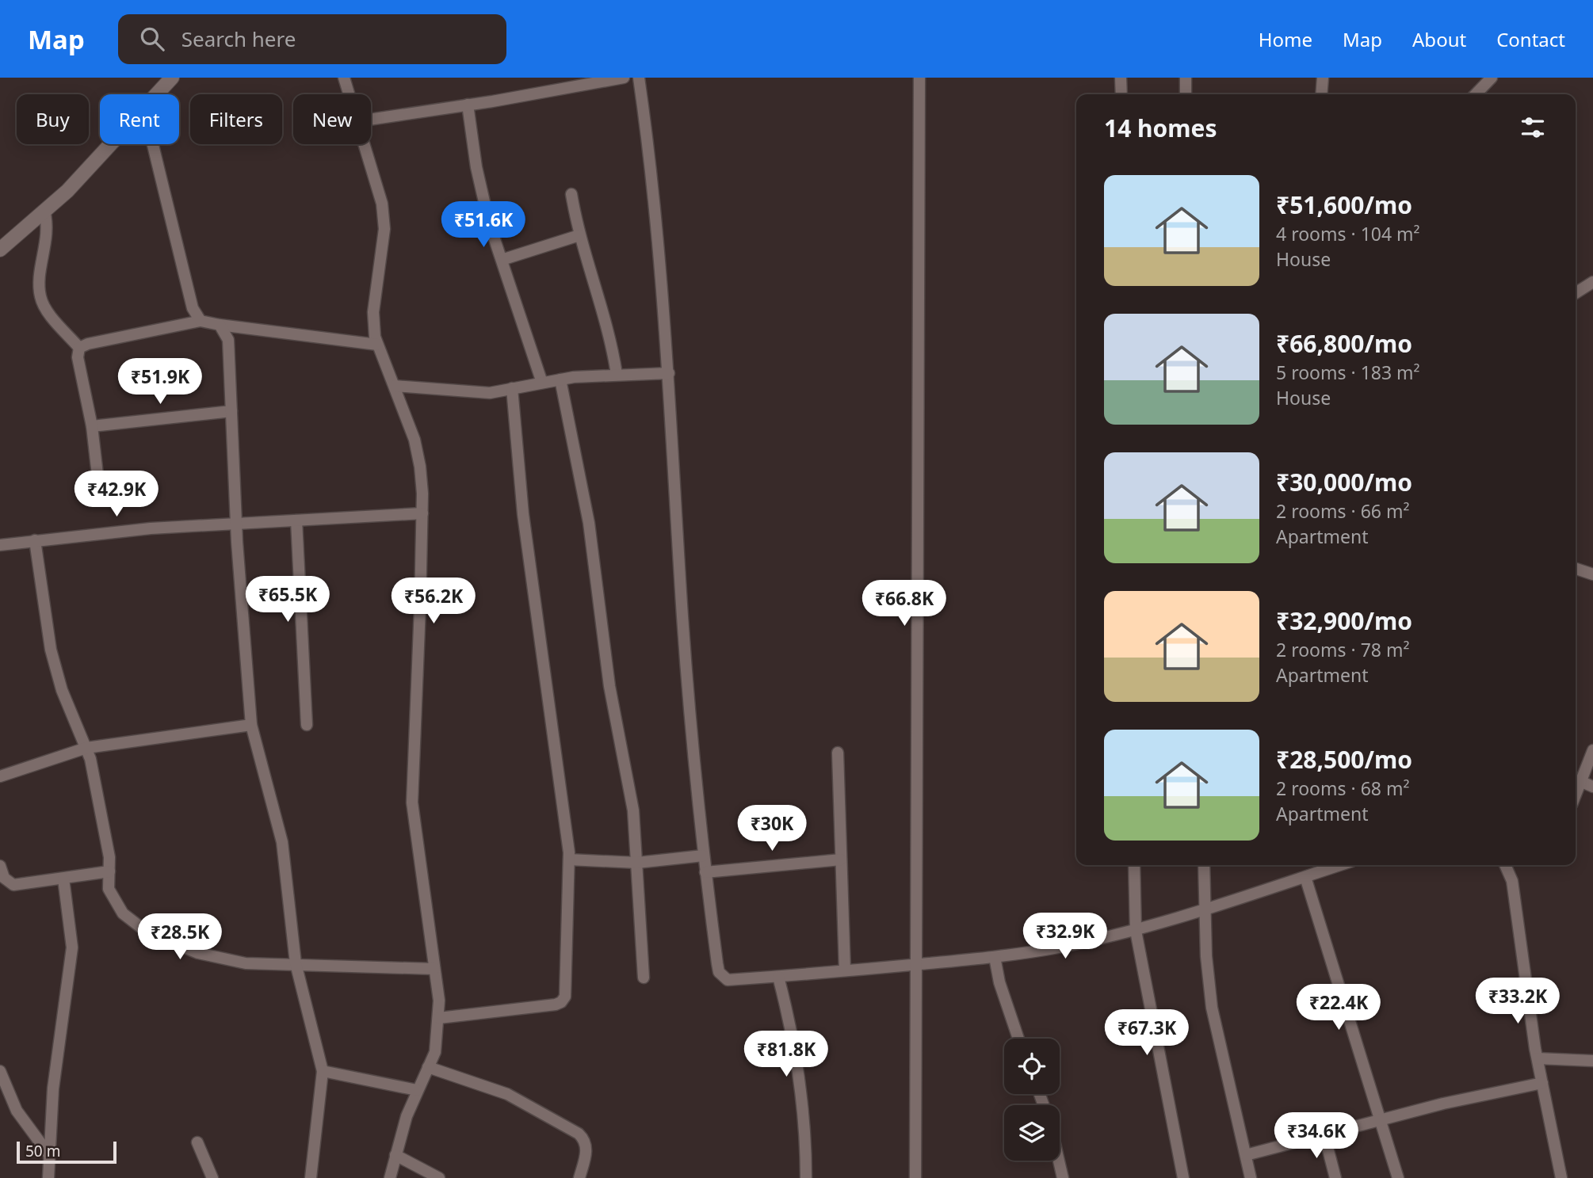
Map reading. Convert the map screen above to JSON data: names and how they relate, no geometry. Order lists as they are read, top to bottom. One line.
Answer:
{"scale_bar":"50 m","page":{"header":"Map","search":"Search here","nav":["Home","Map","About","Contact"],"chip":["Buy","Rent","Filters","New"],"heading":"14 homes","list":[{"name":"₹51,600/mo","note":"4 rooms · 104 m² · House"},{"name":"₹66,800/mo","note":"5 rooms · 183 m² · House"},{"name":"₹30,000/mo","note":"2 rooms · 66 m² · Apartment"},{"name":"₹32,900/mo","note":"2 rooms · 78 m² · Apartment"},{"name":"₹28,500/mo","note":"2 rooms · 68 m² · Apartment"}],"price":["₹51.6K","₹51.9K","₹42.9K","₹65.5K","₹56.2K","₹66.8K","₹30K","₹32.9K","₹28.5K","₹33.2K","₹22.4K","₹67.3K","₹81.8K","₹34.6K"],"scale":"50 m"}}
